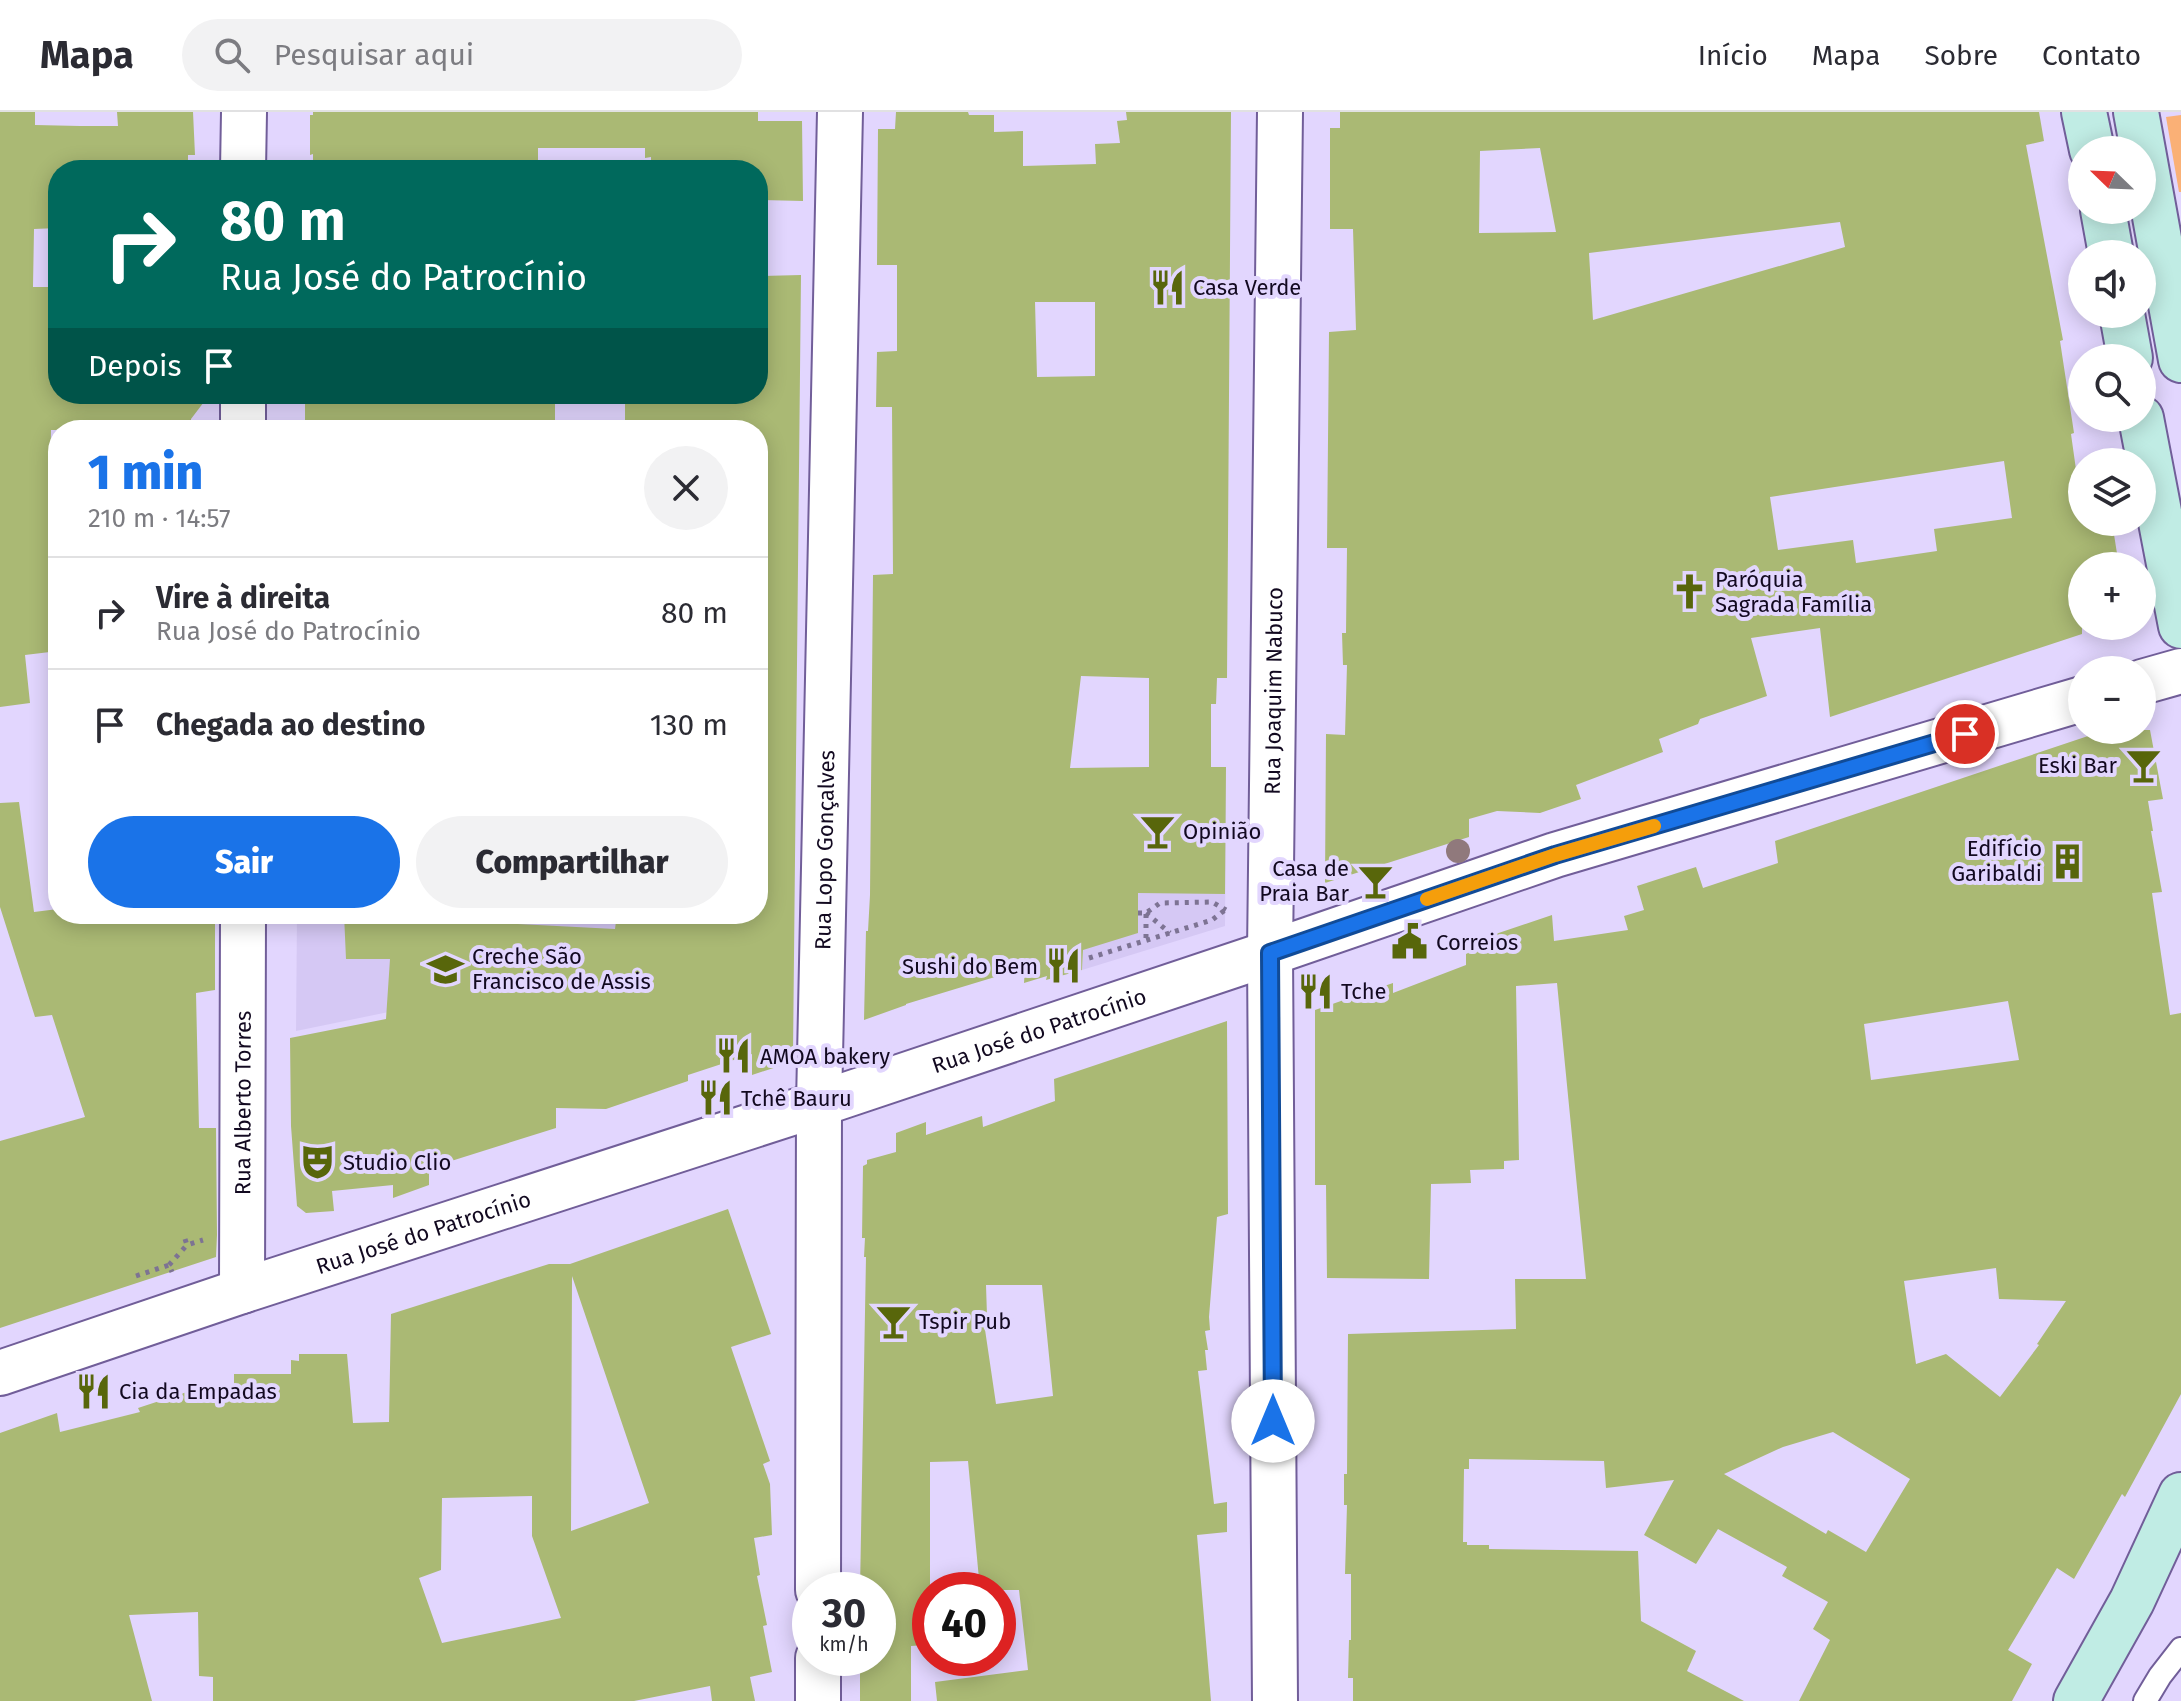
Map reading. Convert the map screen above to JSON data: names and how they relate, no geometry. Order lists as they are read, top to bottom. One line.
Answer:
{"streets":{"street":["Rua Joaquim Nabuco","Rua Lopo Gonçalves","Rua José do Patrocínio","Rua Alberto Torres"]},"crossings":[["Rua Joaquim Nabuco","Rua José do Patrocínio"],["Rua Lopo Gonçalves","Rua José do Patrocínio"],["Rua José do Patrocínio","Rua Alberto Torres"]],"places":{"restaurant":["Casa Verde","Sushi do Bem","Tche","AMOA bakery","Tchê Bauru","Cia da Empadas"],"church":["Paróquia Sagrada Família"],"bar":["Eski Bar","Opinião","Casa de Praia Bar","Tspir Pub"],"building":["Edifício Garibaldi"],"public building":["Correios"],"school or university":["Creche São Francisco de Assis"],"theatre":["Studio Clio"]},"north":"top left","page":{"header":"Mapa","search":"Pesquisar aqui","nav":["Início","Mapa","Sobre","Contato"],"map_buttons":["+","−"],"turn":["80 m","Rua José do Patrocínio"],"then":"Depois","heading":["1 min","210 m · 14:57"],"list":[{"name":"Vire à direita","note":"Rua José do Patrocínio","value":"80 m"},{"name":"Chegada ao destino","value":"130 m"}],"buttons":["Sair","Compartilhar"],"speed":"30 km/h","limit":"40"}}
